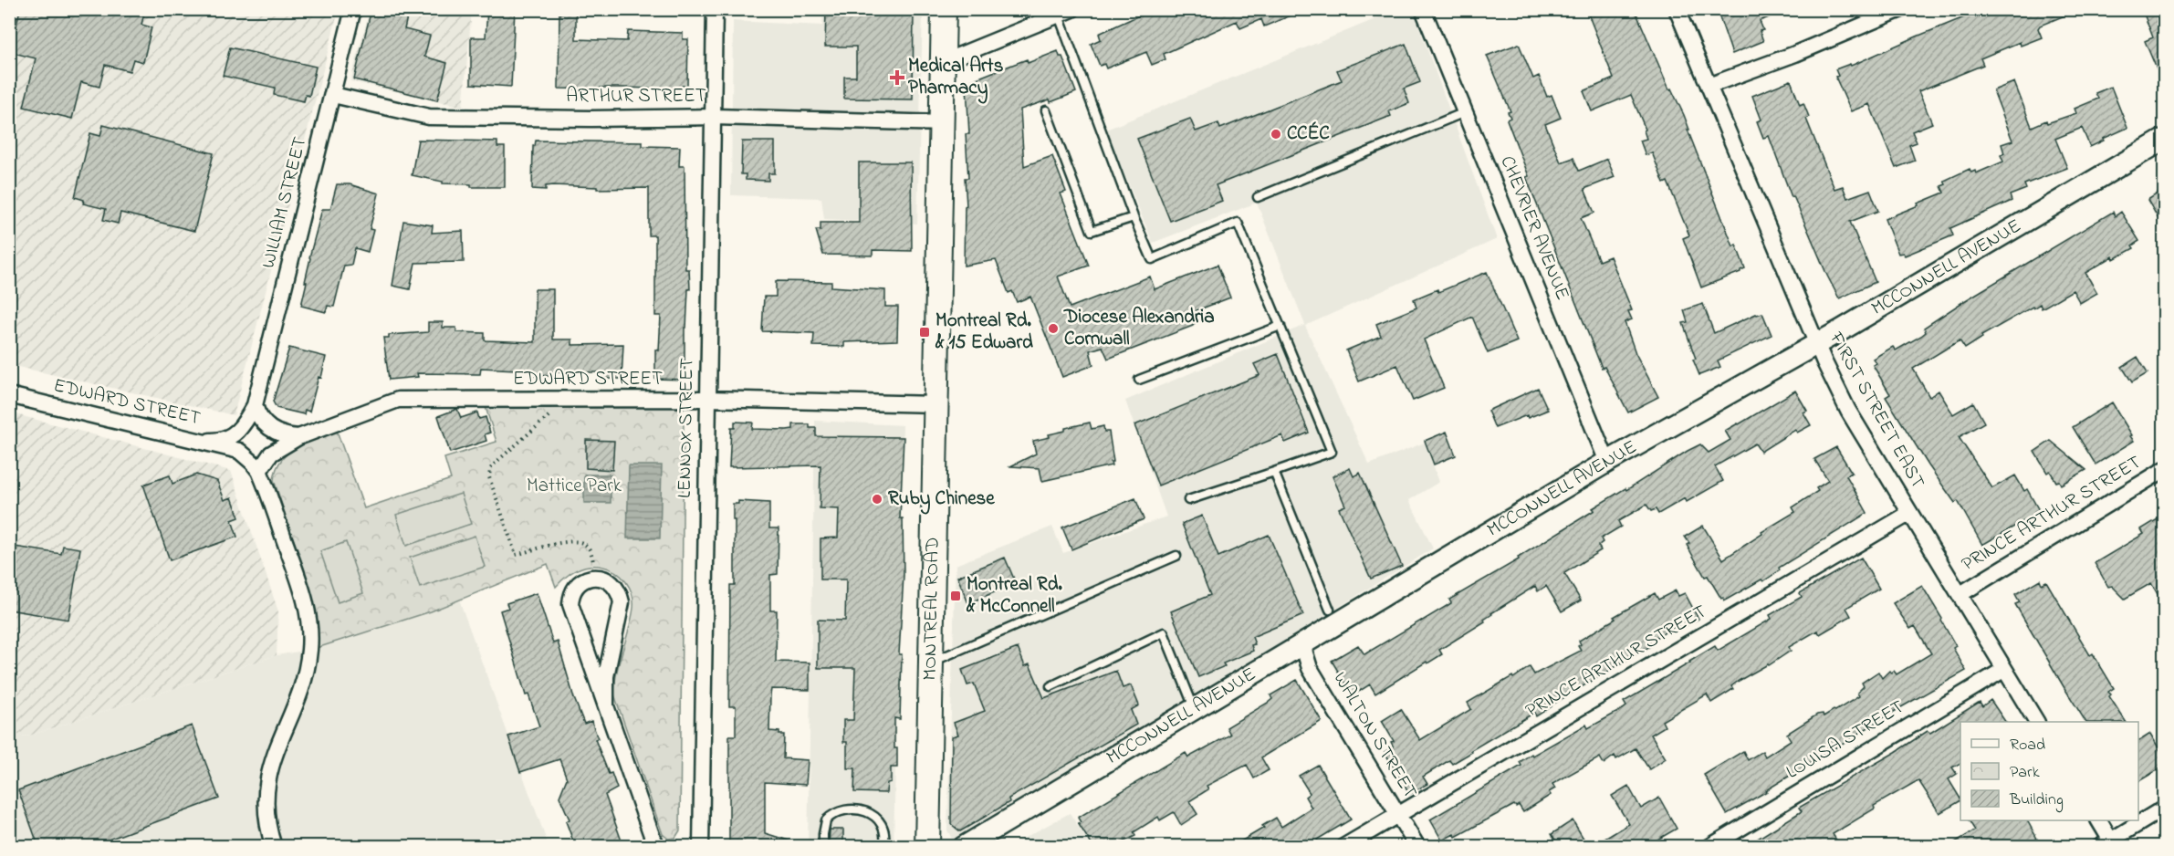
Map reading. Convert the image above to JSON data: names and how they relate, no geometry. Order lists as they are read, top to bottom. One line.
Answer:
{"streets":{"main road":["MCCONNELL AVENUE","MONTREAL ROAD"],"street":["ARTHUR STREET","WILLIAM STREET","CHEVRIER AVENUE","EDWARD STREET","FIRST STREET EAST","LENNOX STREET","PRINCE ARTHUR STREET","WALTON STREET","LOUISA STREET"]},"crossings":[["ARTHUR STREET","WILLIAM STREET"],["ARTHUR STREET","LENNOX STREET"],["ARTHUR STREET","MONTREAL ROAD"],["WILLIAM STREET","EDWARD STREET"],["CHEVRIER AVENUE","MCCONNELL AVENUE"],["MCCONNELL AVENUE","FIRST STREET EAST"],["MCCONNELL AVENUE","WALTON STREET"],["EDWARD STREET","LENNOX STREET"],["EDWARD STREET","MONTREAL ROAD"],["FIRST STREET EAST","PRINCE ARTHUR STREET"],["FIRST STREET EAST","LOUISA STREET"],["PRINCE ARTHUR STREET","WALTON STREET"]],"parks":["Mattice Park"],"places":{"health":["Medical Arts Pharmacy"],"other":["CCÉC","Diocese Alexandria Cornwall","Ruby Chinese"],"transit":["Montreal Rd. & 15 Edward","Montreal Rd. & McConnell"]},"legend":["Road","Park","Building"]}
